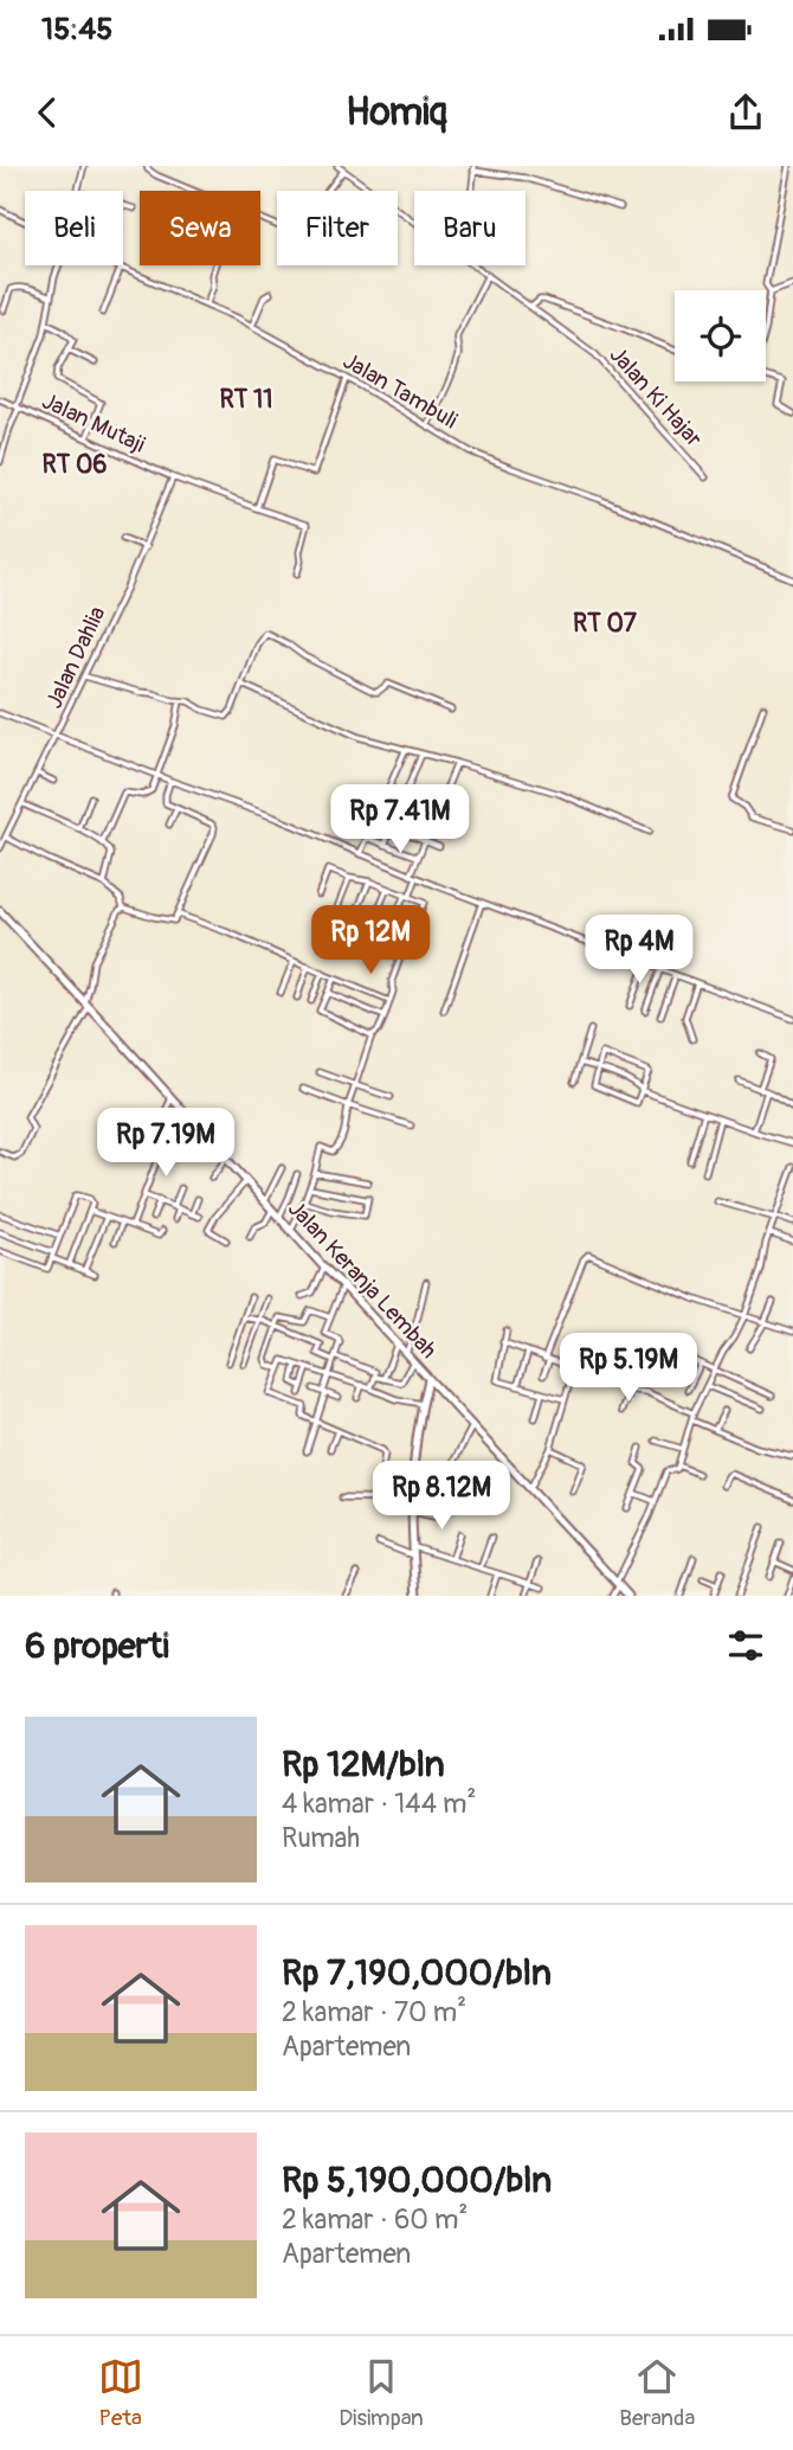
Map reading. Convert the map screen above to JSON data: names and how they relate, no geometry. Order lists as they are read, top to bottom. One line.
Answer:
{"streets":{"main road":["Jalan Keranja Lembah"],"street":["Jalan Tambuli","Jalan Ki Hajar","Jalan Mutaji","Jalan Dahlia"]},"crossings":[["Jalan Mutaji","Jalan Dahlia"]],"districts":["RT 11","RT 06","RT 07"],"page":{"status":"15:45","header":"Homiq","chip":["Beli","Sewa","Filter","Baru"],"price":["Rp 7.41M","Rp 12M","Rp 4M","Rp 7.19M","Rp 5.19M","Rp 8.12M"],"heading":"6 properti","list":[{"name":"Rp 12M/bln","note":"4 kamar · 144 m² · Rumah"},{"name":"Rp 7,190,000/bln","note":"2 kamar · 70 m² · Apartemen"},{"name":"Rp 5,190,000/bln","note":"2 kamar · 60 m² · Apartemen"}],"tabs":["Peta","Disimpan","Beranda"]}}
